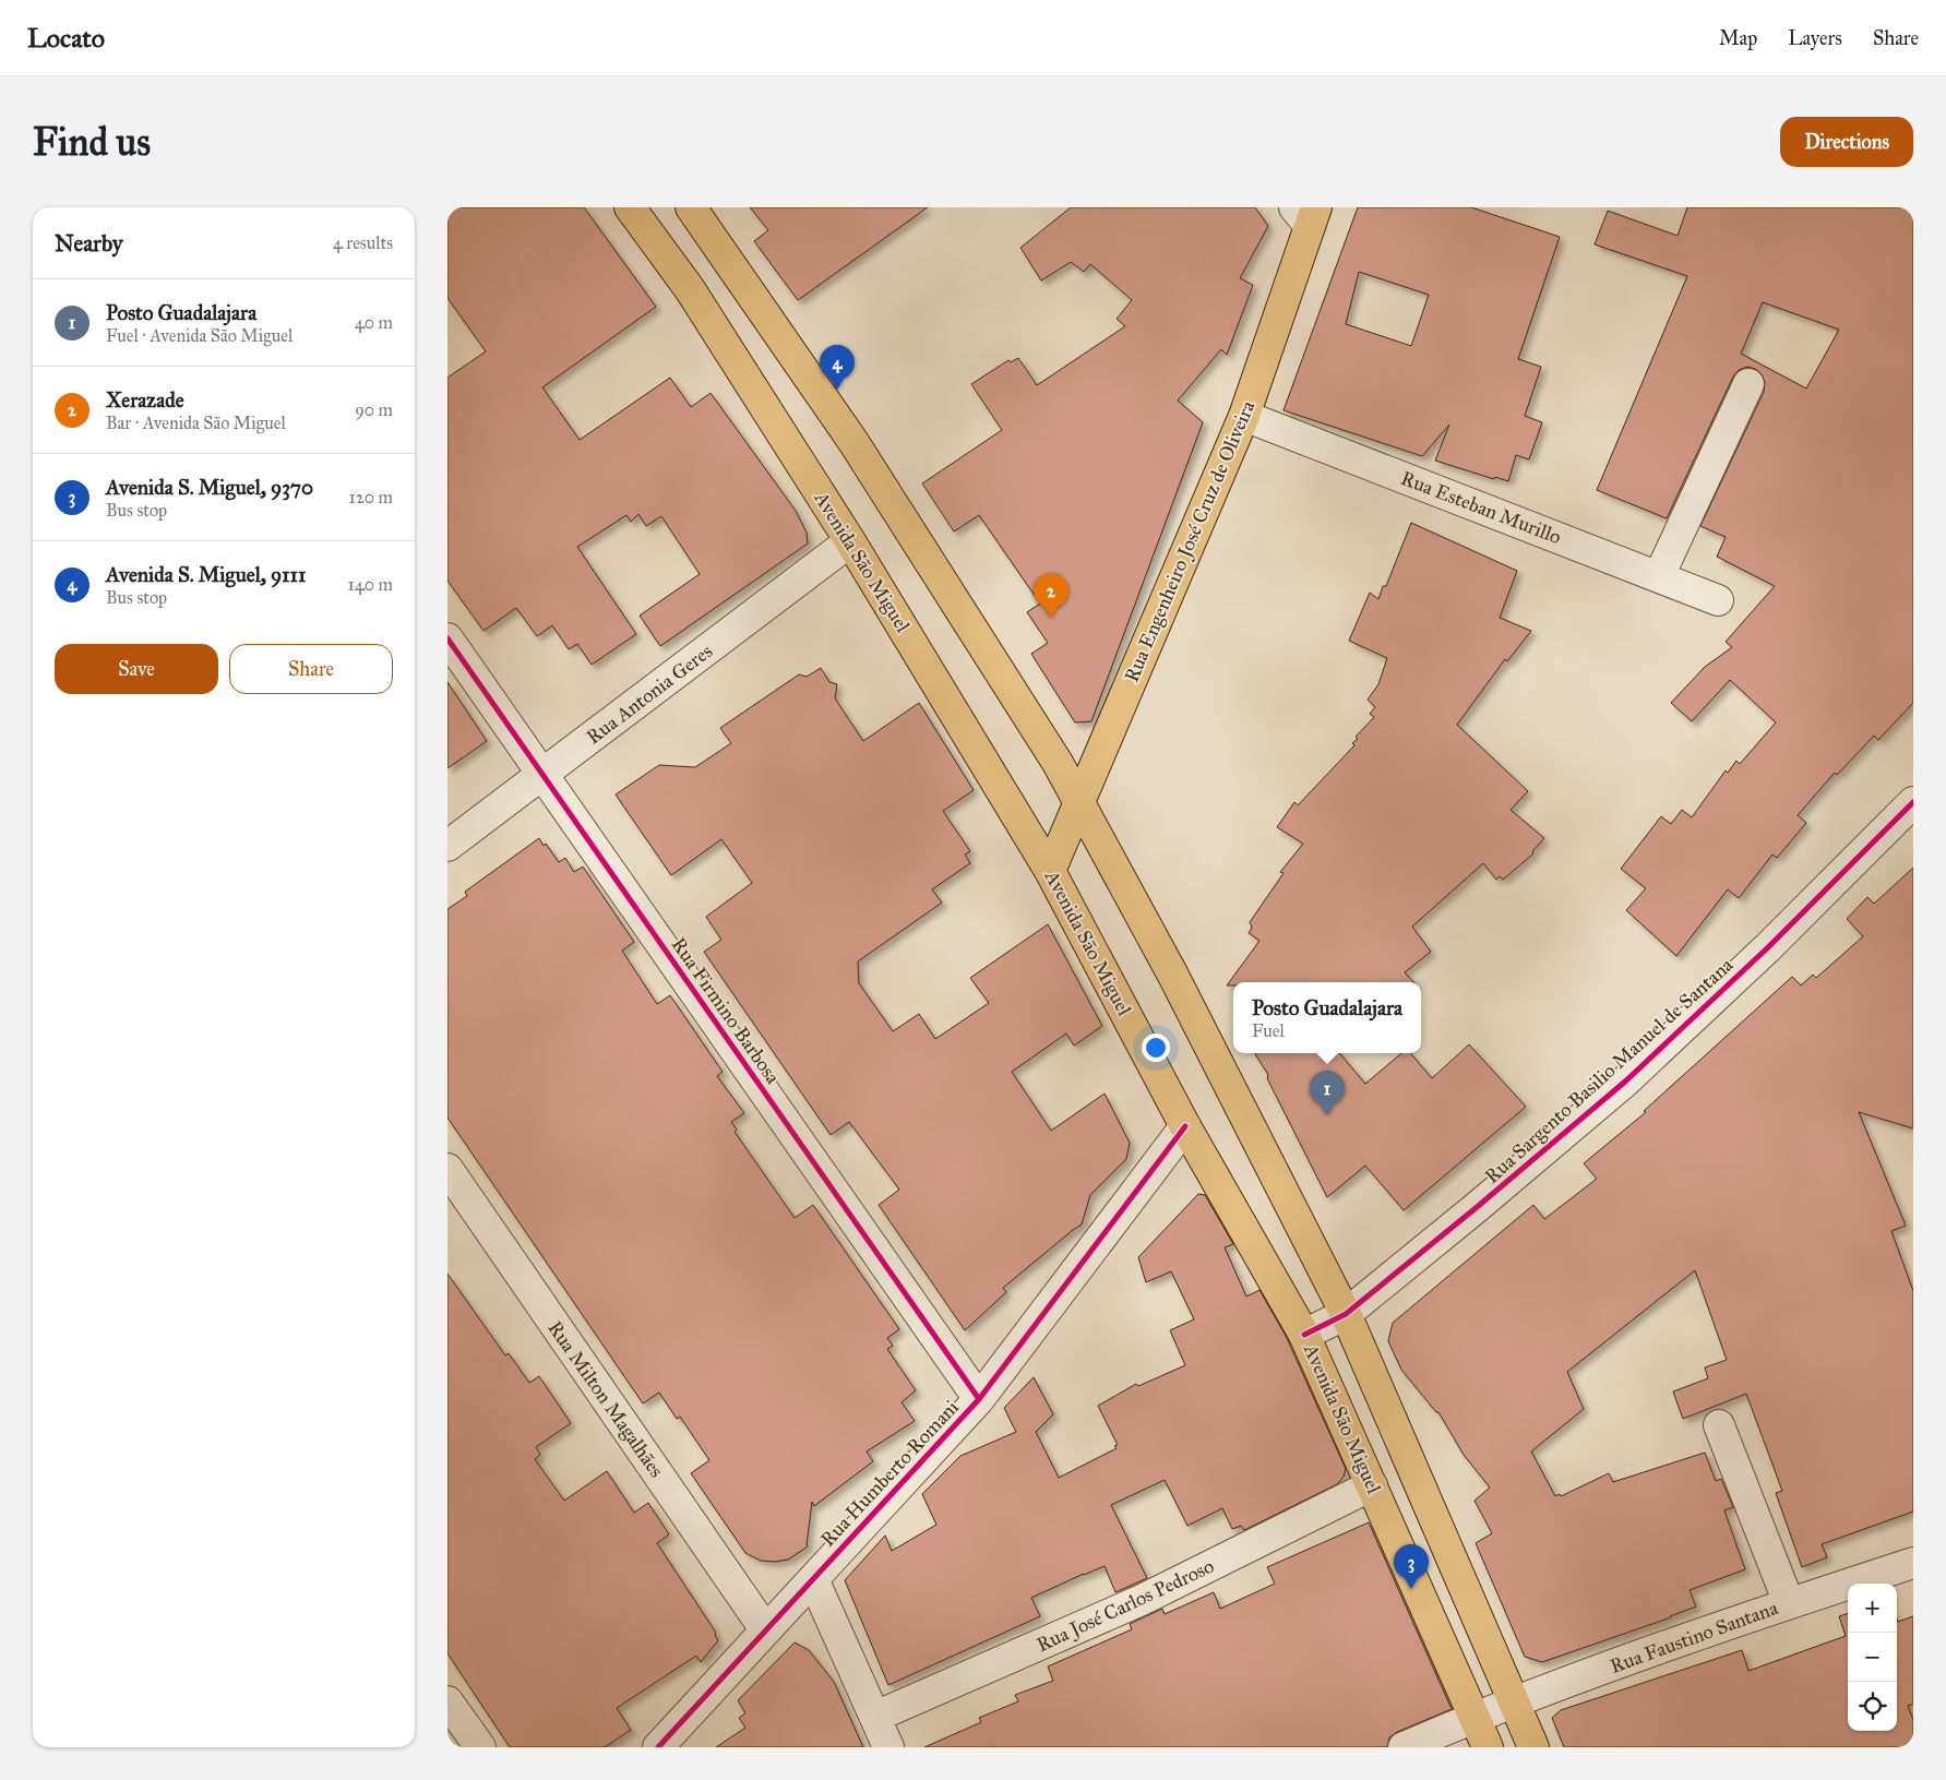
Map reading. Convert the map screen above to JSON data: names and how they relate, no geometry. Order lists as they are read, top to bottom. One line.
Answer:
{"streets":{"main road":["Rua Engenheiro José Cruz de Oliveira","Avenida São Miguel"],"street":["Rua Esteban Murillo","Rua Antonia Geres","Rua Firmino Barbosa","Rua Sargento Basilio Manuel de Santana","Rua Milton Magalhães","Rua Humberto Romani","Rua José Carlos Pedroso","Rua Faustino Santana"]},"crossings":[["Rua Esteban Murillo","Rua Engenheiro José Cruz de Oliveira"],["Rua Engenheiro José Cruz de Oliveira","Avenida São Miguel"],["Avenida São Miguel","Rua Antonia Geres"],["Avenida São Miguel","Rua Sargento Basilio Manuel de Santana"],["Avenida São Miguel","Rua Humberto Romani"],["Avenida São Miguel","Rua José Carlos Pedroso"],["Avenida São Miguel","Rua Faustino Santana"],["Rua Antonia Geres","Rua Firmino Barbosa"],["Rua Firmino Barbosa","Rua Humberto Romani"],["Rua Milton Magalhães","Rua Humberto Romani"]],"page":{"header":"Locato","nav":["Map","Layers","Share"],"buttons":["Directions",["Save","Share"]],"title":"Find us","heading":["Nearby","4 results"],"list":[{"mark":"1","name":"Posto Guadalajara","note":"Fuel · Avenida São Miguel","value":"40 m"},{"mark":"2","name":"Xerazade","note":"Bar · Avenida São Miguel","value":"90 m"},{"mark":"3","name":"Avenida S. Miguel, 9370","note":"Bus stop","value":"120 m"},{"mark":"4","name":"Avenida S. Miguel, 9111","note":"Bus stop","value":"140 m"}],"pins":["4","2","1","3"],"popup":["Posto Guadalajara","Fuel"],"map_buttons":["+","−"]}}
